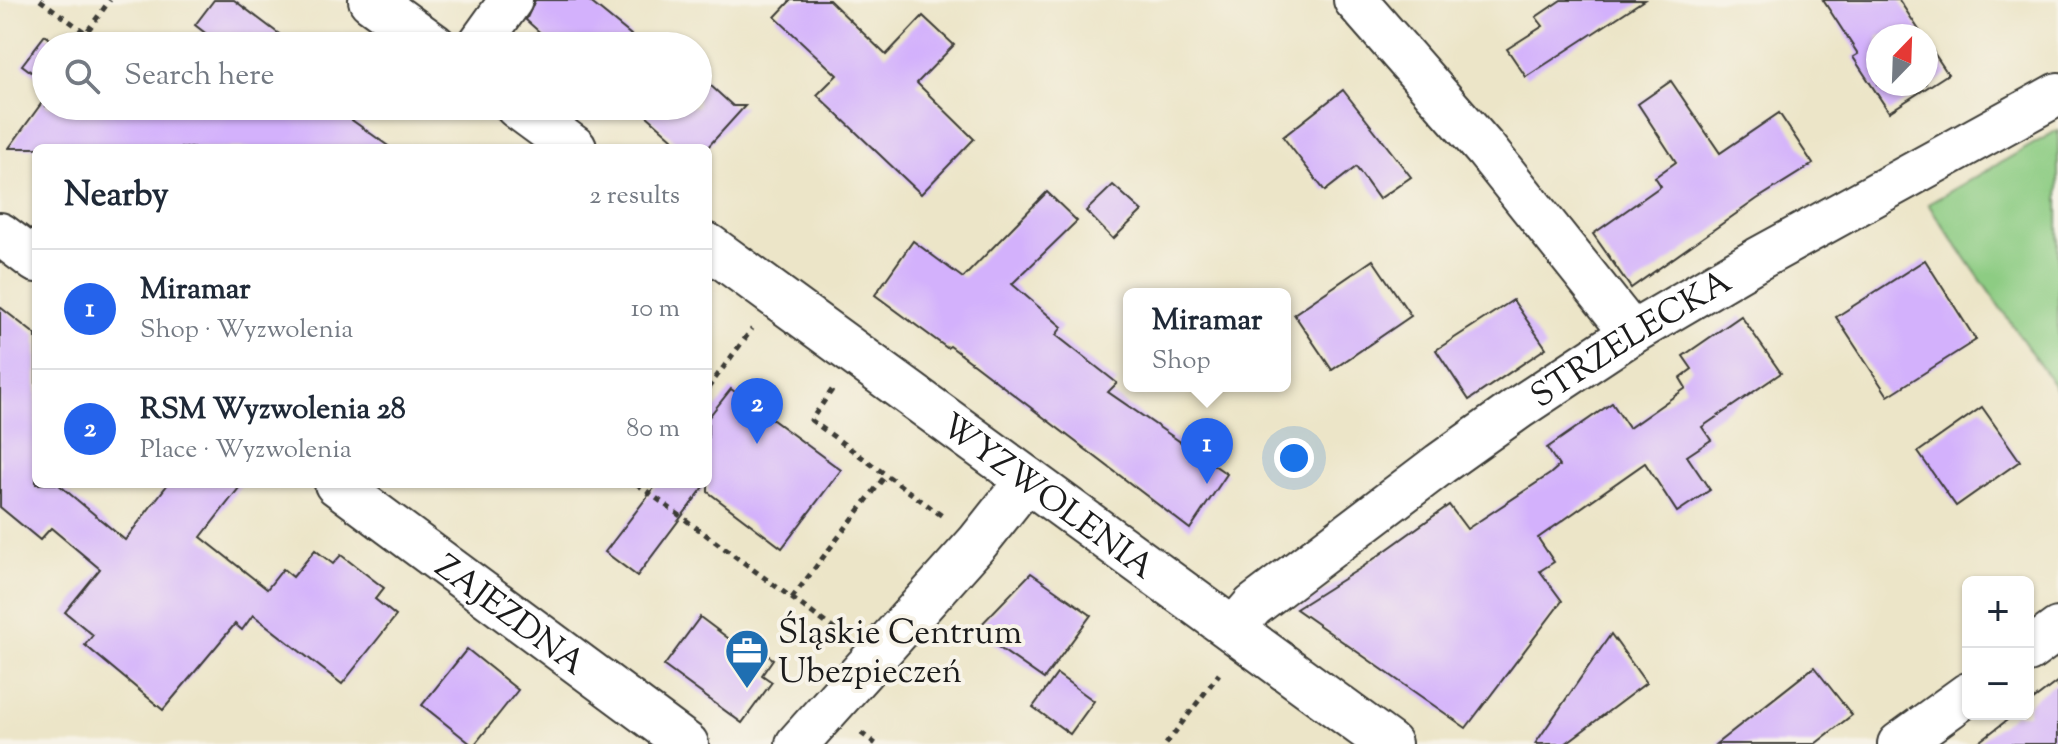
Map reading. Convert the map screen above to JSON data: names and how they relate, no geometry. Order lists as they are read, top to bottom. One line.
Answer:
{"streets":{"main road":["WYZWOLENIA"],"street":["STRZELECKA","ZAJEZDNA"]},"crossings":[["STRZELECKA","WYZWOLENIA"]],"places":{"office":["Śląskie Centrum Ubezpieczeń"]},"north":"top right","page":{"search":"Search here","heading":["Nearby","2 results"],"list":[{"mark":"1","name":"Miramar","note":"Shop · Wyzwolenia","value":"10 m"},{"mark":"2","name":"RSM Wyzwolenia 28","note":"Place · Wyzwolenia","value":"80 m"}],"popup":["Miramar","Shop"],"pins":["2","1"],"map_buttons":["+","−"]}}
